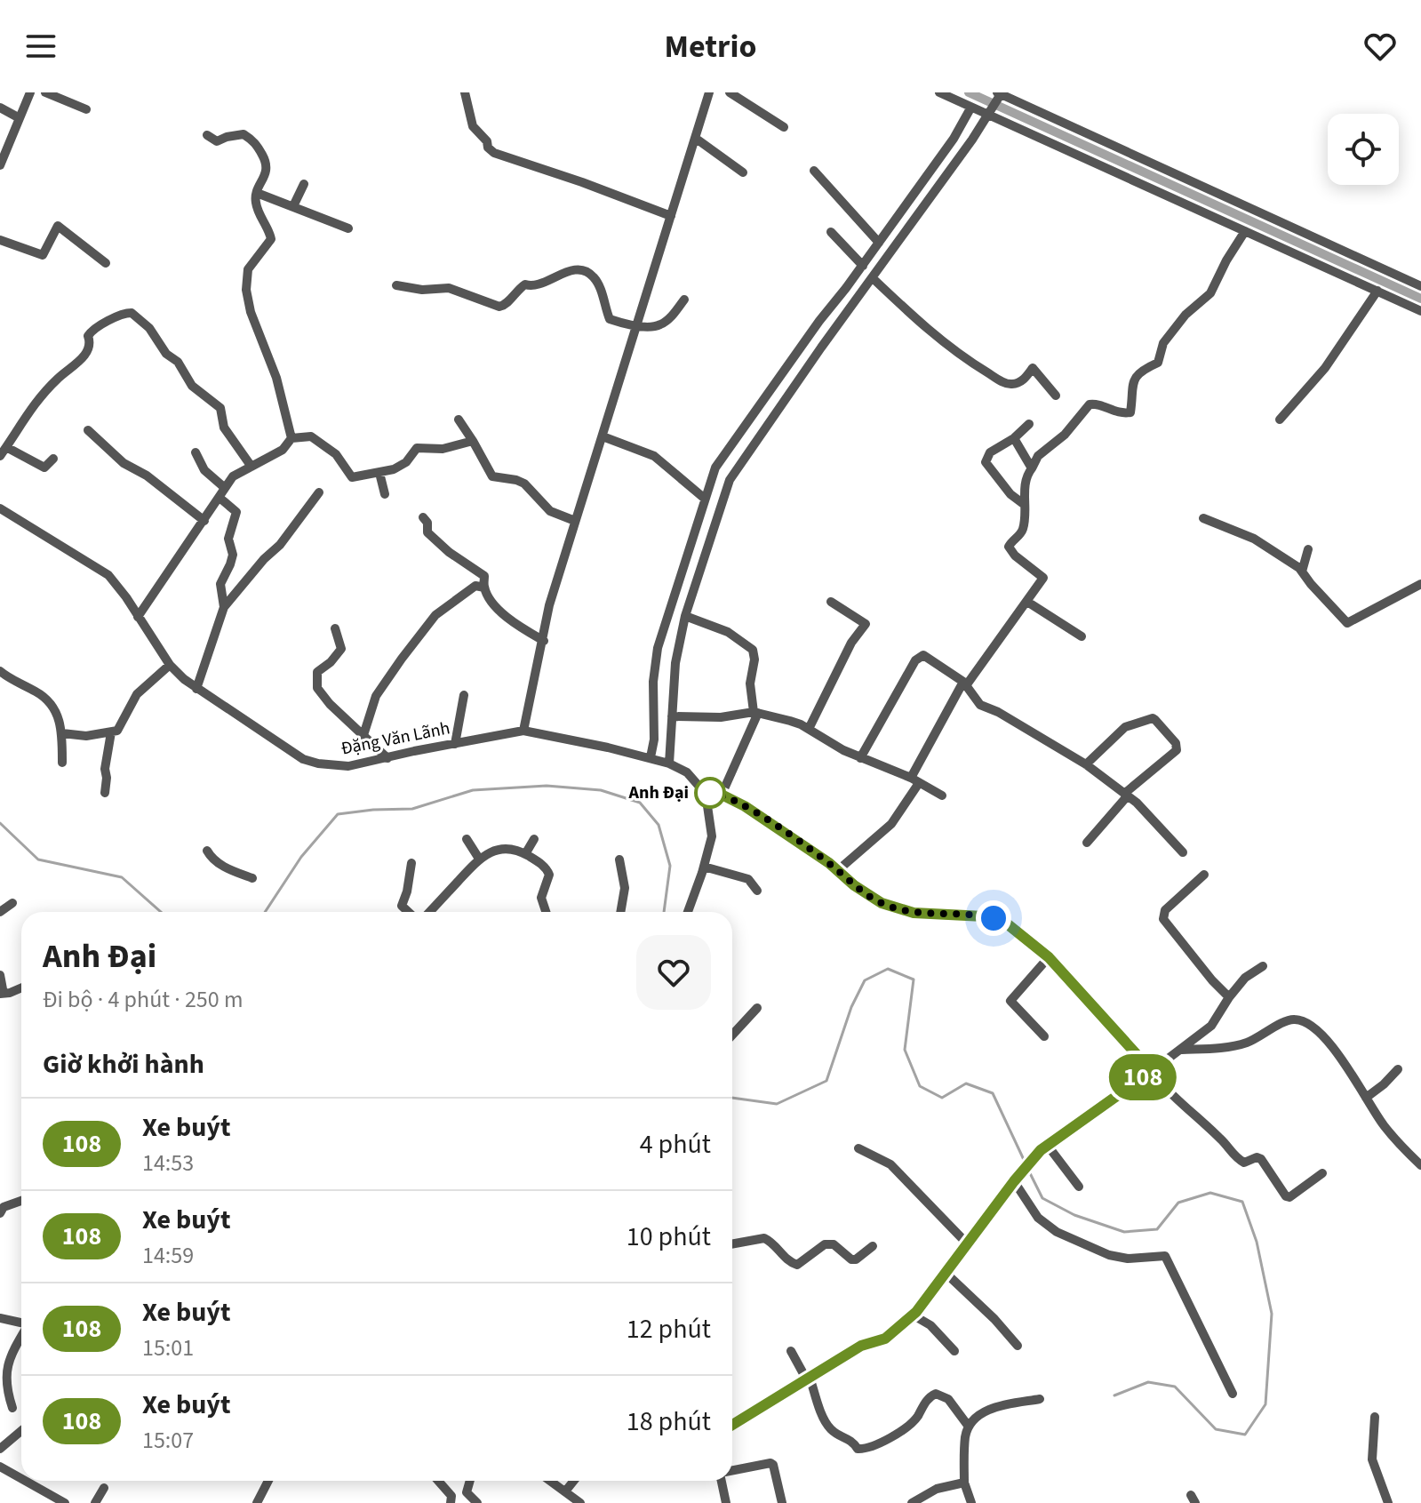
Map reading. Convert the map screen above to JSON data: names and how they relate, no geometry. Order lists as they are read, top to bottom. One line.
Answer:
{"streets":{"street":["Đặng Văn Lãnh"]},"places":["Anh Đại"],"lines":["bus line 108"],"page":{"header":"Metrio","on_map":"108","heading":[["Anh Đại","Đi bộ · 4 phút · 250 m"],"Giờ khởi hành"],"list":[{"mark":"108","name":"Xe buýt","note":"14:53","value":"4 phút"},{"mark":"108","name":"Xe buýt","note":"14:59","value":"10 phút"},{"mark":"108","name":"Xe buýt","note":"15:01","value":"12 phút"},{"mark":"108","name":"Xe buýt","note":"15:07","value":"18 phút"}]}}
